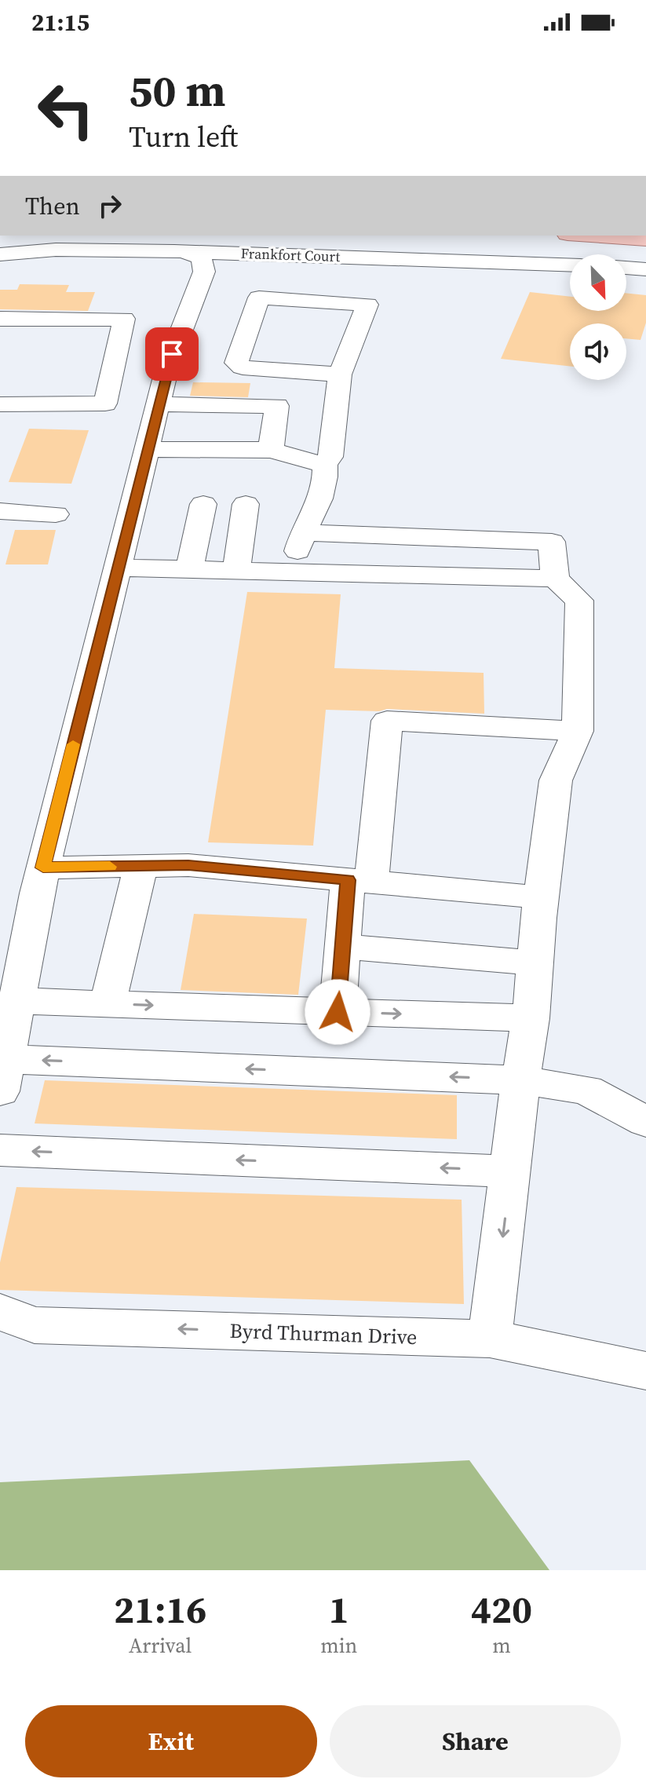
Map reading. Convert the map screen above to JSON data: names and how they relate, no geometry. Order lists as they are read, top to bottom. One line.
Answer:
{"streets":{"street":["Frankfort Court","Byrd Thurman Drive"]},"north":"bottom right","page":{"status":"21:15","turn":["50 m","Turn left"],"then":"Then","eta":["21:16","Arrival","1","min","420","m"],"buttons":["Exit","Share"]}}
